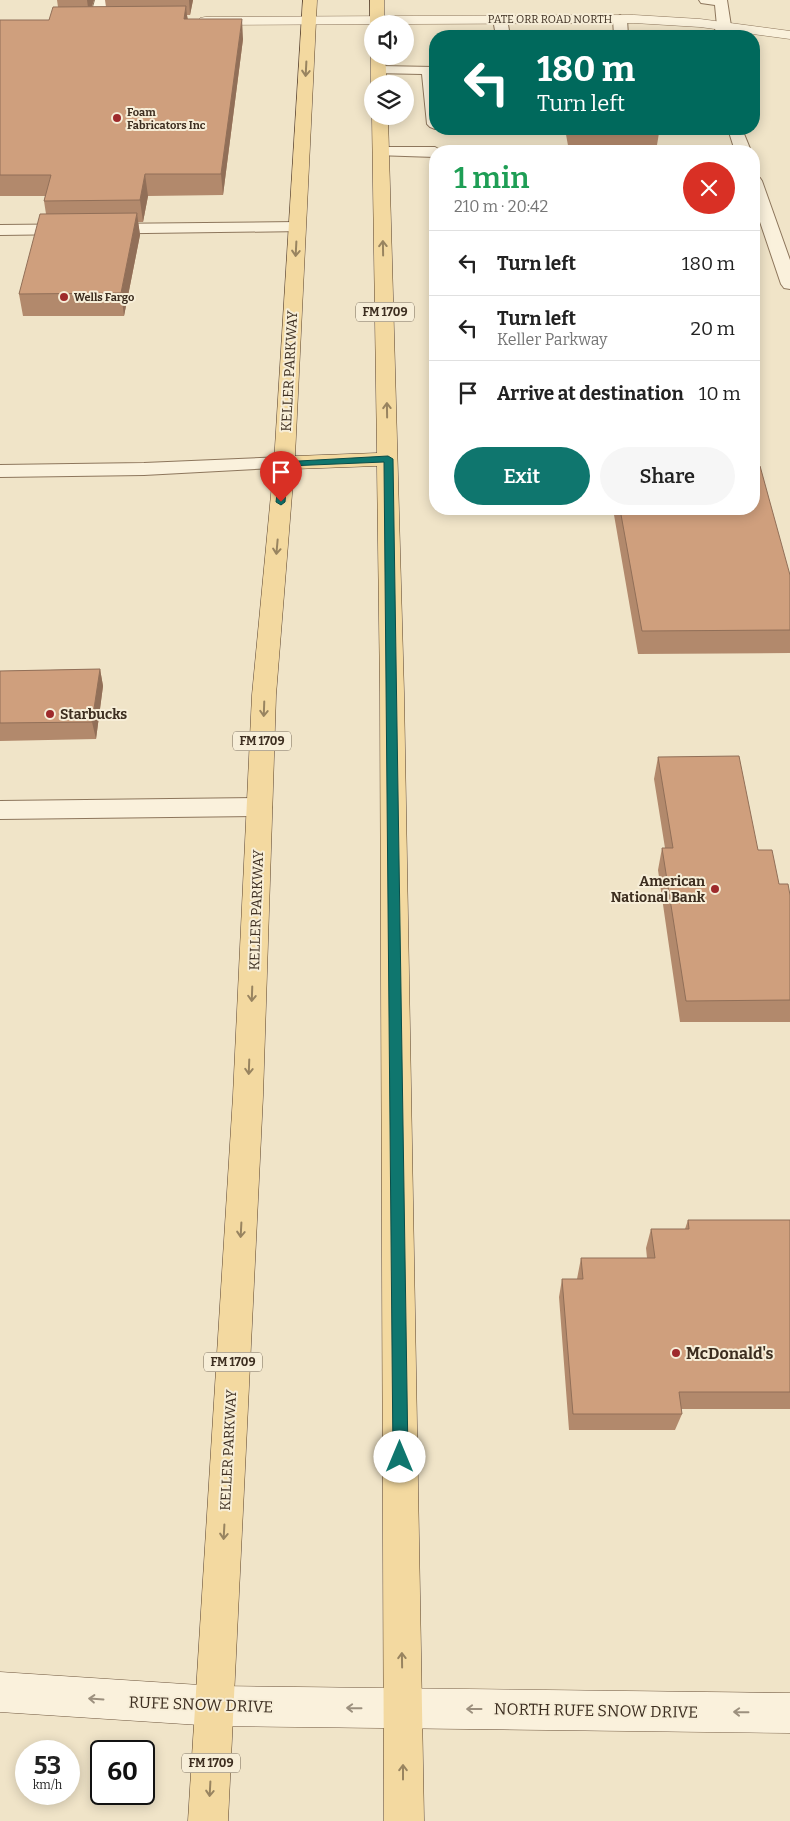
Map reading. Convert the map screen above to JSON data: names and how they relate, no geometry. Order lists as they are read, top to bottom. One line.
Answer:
{"streets":{"main road":["FM 1709","KELLER PARKWAY"],"street":["PATE ORR ROAD NORTH","RUFE SNOW DRIVE","NORTH RUFE SNOW DRIVE"]},"crossings":[["PATE ORR ROAD NORTH","KELLER PARKWAY"],["FM 1709","RUFE SNOW DRIVE"],["FM 1709","NORTH RUFE SNOW DRIVE"],["KELLER PARKWAY","RUFE SNOW DRIVE"],["RUFE SNOW DRIVE","NORTH RUFE SNOW DRIVE"]],"one_way":["RUFE SNOW DRIVE","NORTH RUFE SNOW DRIVE"],"places":["Foam Fabricators Inc","Wells Fargo","Starbucks","American National Bank","McDonald's"],"page":{"turn":["180 m","Turn left"],"heading":["1 min","210 m · 20:42"],"list":[{"name":"Turn left","value":"180 m"},{"name":"Turn left","note":"Keller Parkway","value":"20 m"},{"name":"Arrive at destination","value":"10 m"}],"buttons":["Exit","Share"],"speed":"53 km/h","limit":"60"}}
